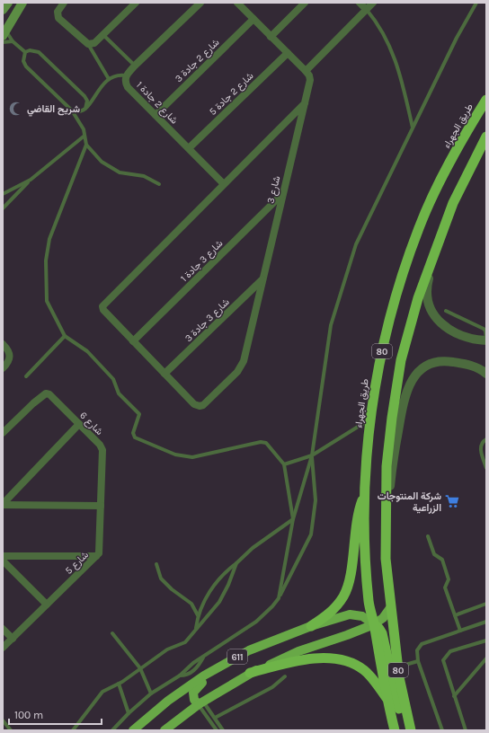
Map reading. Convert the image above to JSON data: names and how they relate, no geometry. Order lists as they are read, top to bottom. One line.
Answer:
{"streets":{"highway":["طريق الجهراء","80"],"main road":["611"],"street":["شارع 2 جادة 3","شارع 2 جادة 5","شارع 2 جادة 1","شارع 3","شارع 3 جادة 1","شارع 3 جادة 3","شارع 6","شارع 5"]},"crossings":[["شارع 2 جادة 3","شارع 2 جادة 1"],["شارع 2 جادة 5","شارع 2 جادة 1"],["شارع 2 جادة 1","شارع 3"],["طريق الجهراء","611"],["شارع 3","شارع 3 جادة 1"],["شارع 3","شارع 3 جادة 3"],["80","611"],["شارع 6","شارع 5"]],"places":{"mosque":["شريح القاضي"],"supermarket":["شركة المنتوجات الزراعية"]},"scale_bar":"100 m"}
